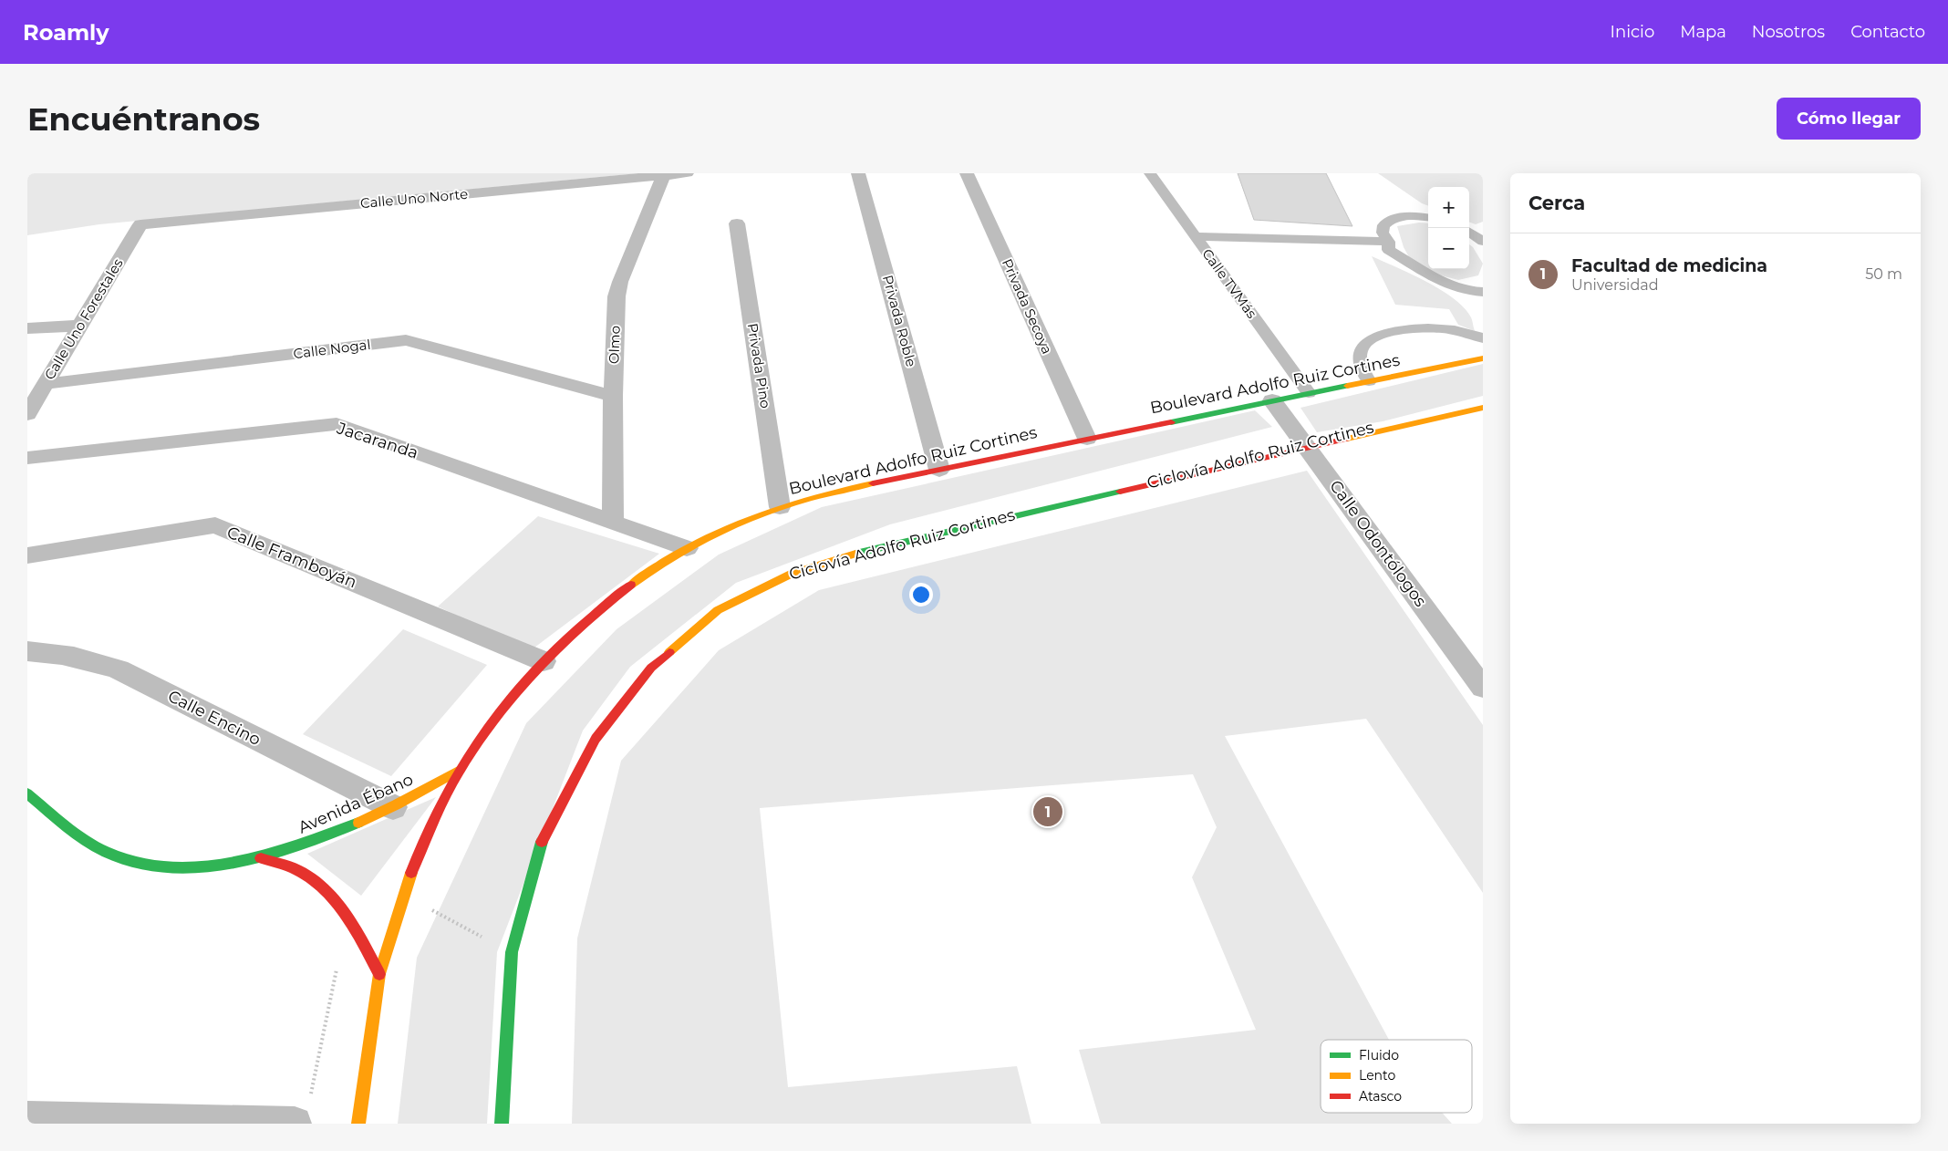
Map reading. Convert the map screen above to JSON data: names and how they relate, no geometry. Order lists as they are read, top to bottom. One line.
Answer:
{"streets":{"main road":["Boulevard Adolfo Ruiz Cortines","Avenida Ébano"],"street":["Calle Uno Norte","Privada Secoya","Calle Uno Forestales","Privada Roble","Olmo","Calle Nogal","Privada Pino","Jacaranda","Calle Odontólogos","Calle Framboyán","Calle Encino"],"lane":["Calle TVMás"]},"crossings":[["Calle Uno Norte","Calle Uno Forestales"],["Calle Uno Norte","Olmo"],["Calle TVMás","Boulevard Adolfo Ruiz Cortines"],["Privada Secoya","Boulevard Adolfo Ruiz Cortines"],["Calle Uno Forestales","Calle Nogal"],["Privada Roble","Boulevard Adolfo Ruiz Cortines"],["Olmo","Calle Nogal"],["Olmo","Jacaranda"],["Privada Pino","Boulevard Adolfo Ruiz Cortines"],["Boulevard Adolfo Ruiz Cortines","Jacaranda"],["Boulevard Adolfo Ruiz Cortines","Calle Odontólogos"],["Boulevard Adolfo Ruiz Cortines","Calle Framboyán"],["Boulevard Adolfo Ruiz Cortines","Avenida Ébano"],["Calle Encino","Avenida Ébano"]],"legend":["Fluido","Lento","Atasco"],"page":{"header":"Roamly","nav":["Inicio","Mapa","Nosotros","Contacto"],"buttons":"Cómo llegar","title":"Encuéntranos","heading":"Cerca","map_buttons":["+","−"],"list":[{"mark":"1","name":"Facultad de medicina","note":"Universidad","value":"50 m"}],"pins":"1"}}
